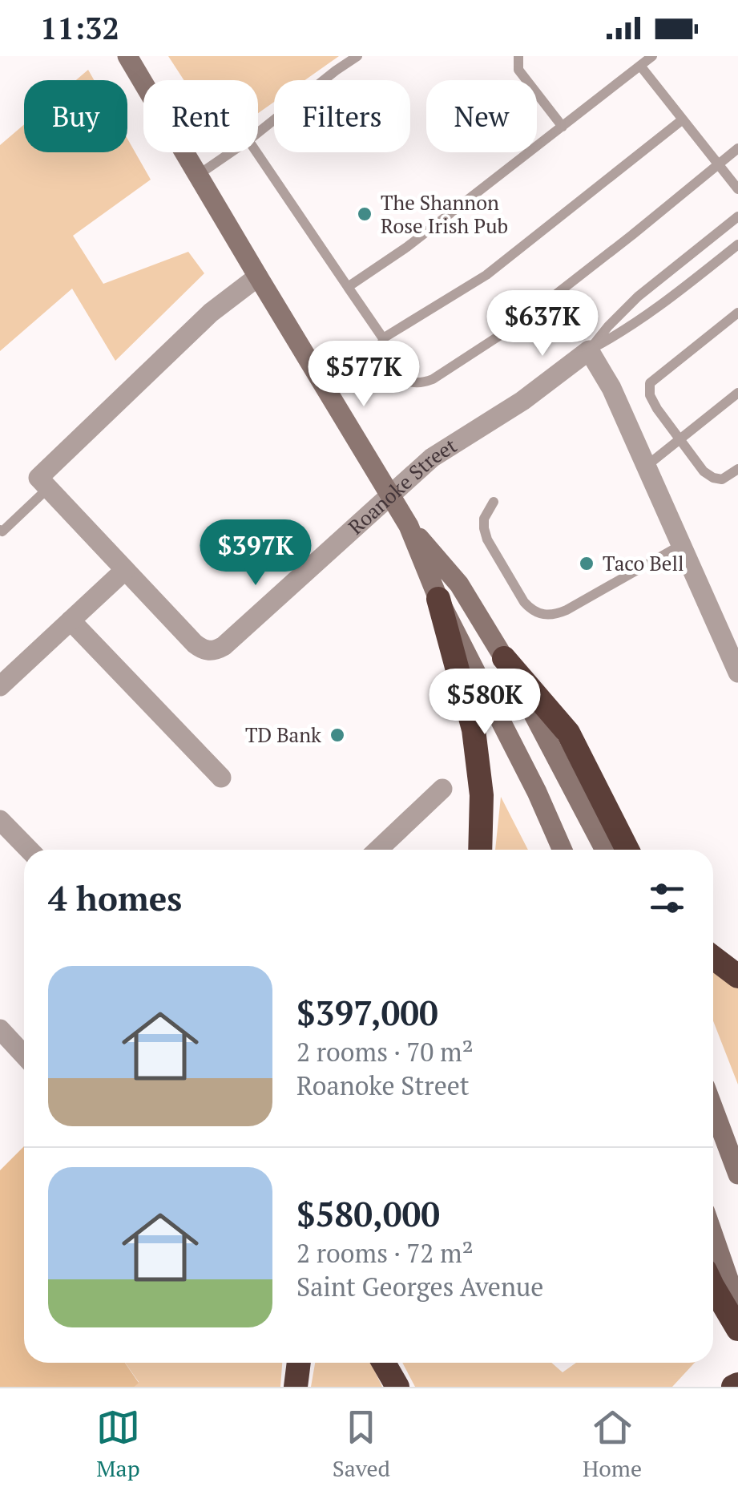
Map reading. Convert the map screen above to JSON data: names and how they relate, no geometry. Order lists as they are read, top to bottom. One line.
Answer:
{"streets":{"street":["Roanoke Street"]},"places":["The Shannon Rose Irish Pub","Taco Bell","TD Bank"],"page":{"status":"11:32","chip":["Buy","Rent","Filters","New"],"price":["$637K","$577K","$397K","$580K"],"heading":"4 homes","list":[{"name":"$397,000","note":"2 rooms · 70 m² · Roanoke Street"},{"name":"$580,000","note":"2 rooms · 72 m² · Saint Georges Avenue"}],"tabs":["Map","Saved","Home"]}}
